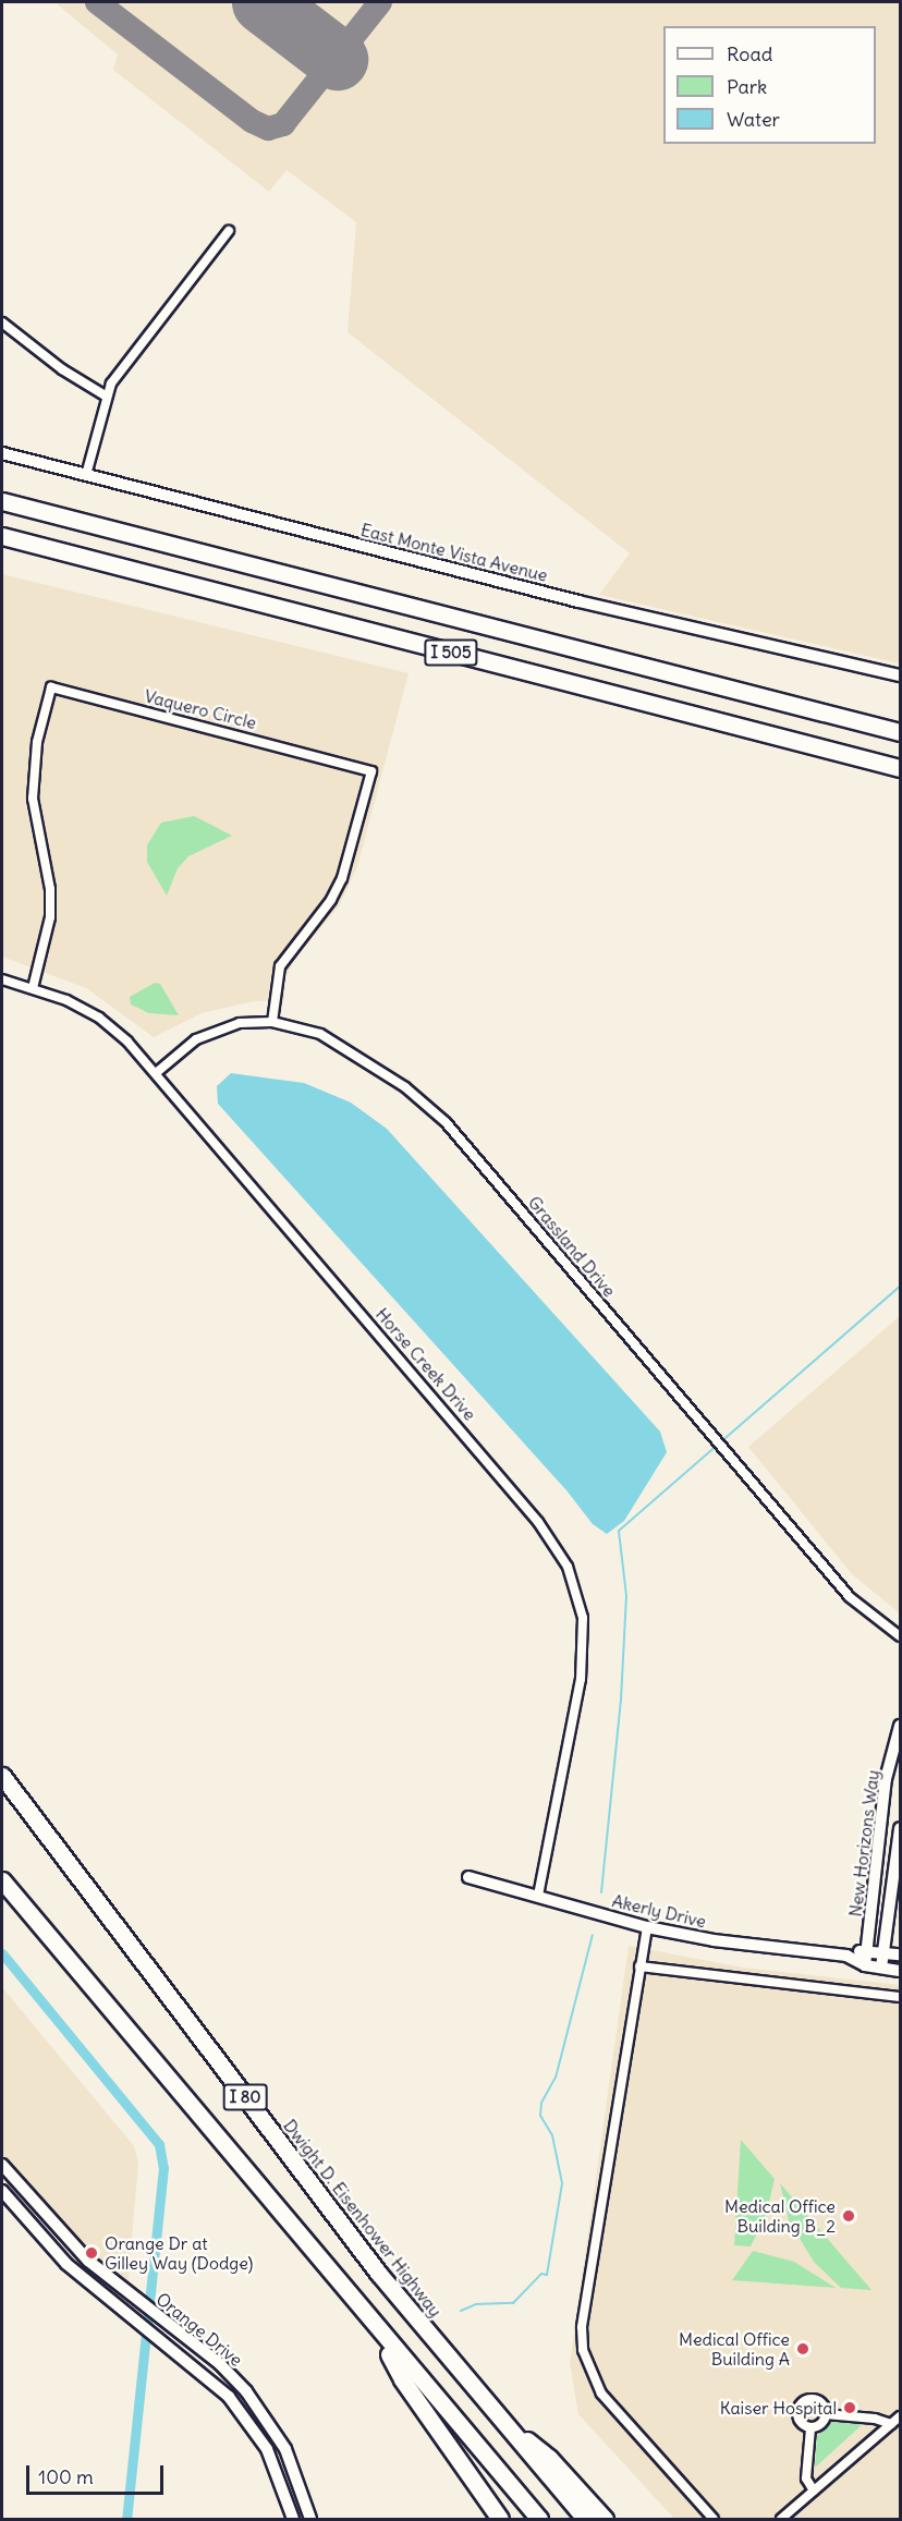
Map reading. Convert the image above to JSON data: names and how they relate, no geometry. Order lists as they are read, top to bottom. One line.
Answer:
{"streets":{"highway":["I 505","I 80","Dwight D. Eisenhower Highway"],"street":["East Monte Vista Avenue","Vaquero Circle","Grassland Drive","Horse Creek Drive","New Horizons Way","Akerly Drive","Orange Drive"]},"crossings":[["Vaquero Circle","Grassland Drive"],["Vaquero Circle","Horse Creek Drive"],["Grassland Drive","Horse Creek Drive"],["Horse Creek Drive","Akerly Drive"],["New Horizons Way","Akerly Drive"]],"places":["Medical Office Building B_2","Orange Dr at Gilley Way (Dodge)","Medical Office Building A","Kaiser Hospital"],"legend":["Road","Park","Water"],"scale_bar":"100 m"}
